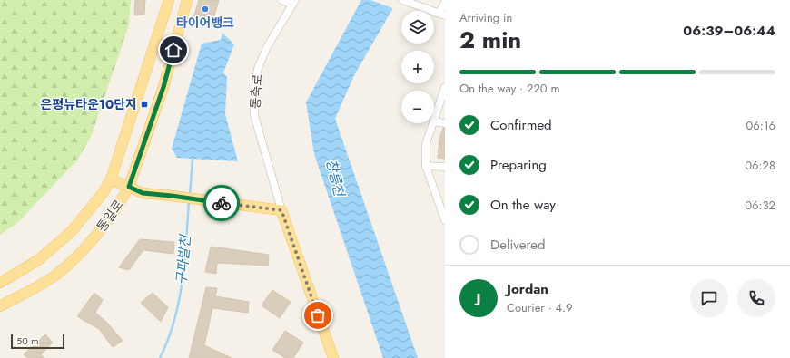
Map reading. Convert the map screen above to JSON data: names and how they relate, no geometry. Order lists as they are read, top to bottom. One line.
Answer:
{"streets":{"main road":["통일로"],"street":["동축로"]},"water":["창릉천","구파발천"],"places":{"other":["타이어뱅크"],"transit":["은평뉴타운10단지"]},"scale_bar":"50 m","page":{"heading":["2 min","Arriving in","06:39–06:44"],"panel":["Jordan","Courier · 4.9"],"map_buttons":["+","−"],"bar":"On the way · 220 m","list":[["Confirmed","06:16"],["Preparing","06:28"],["On the way","06:32"],"Delivered"],"round":"J","scale":"50 m"}}
